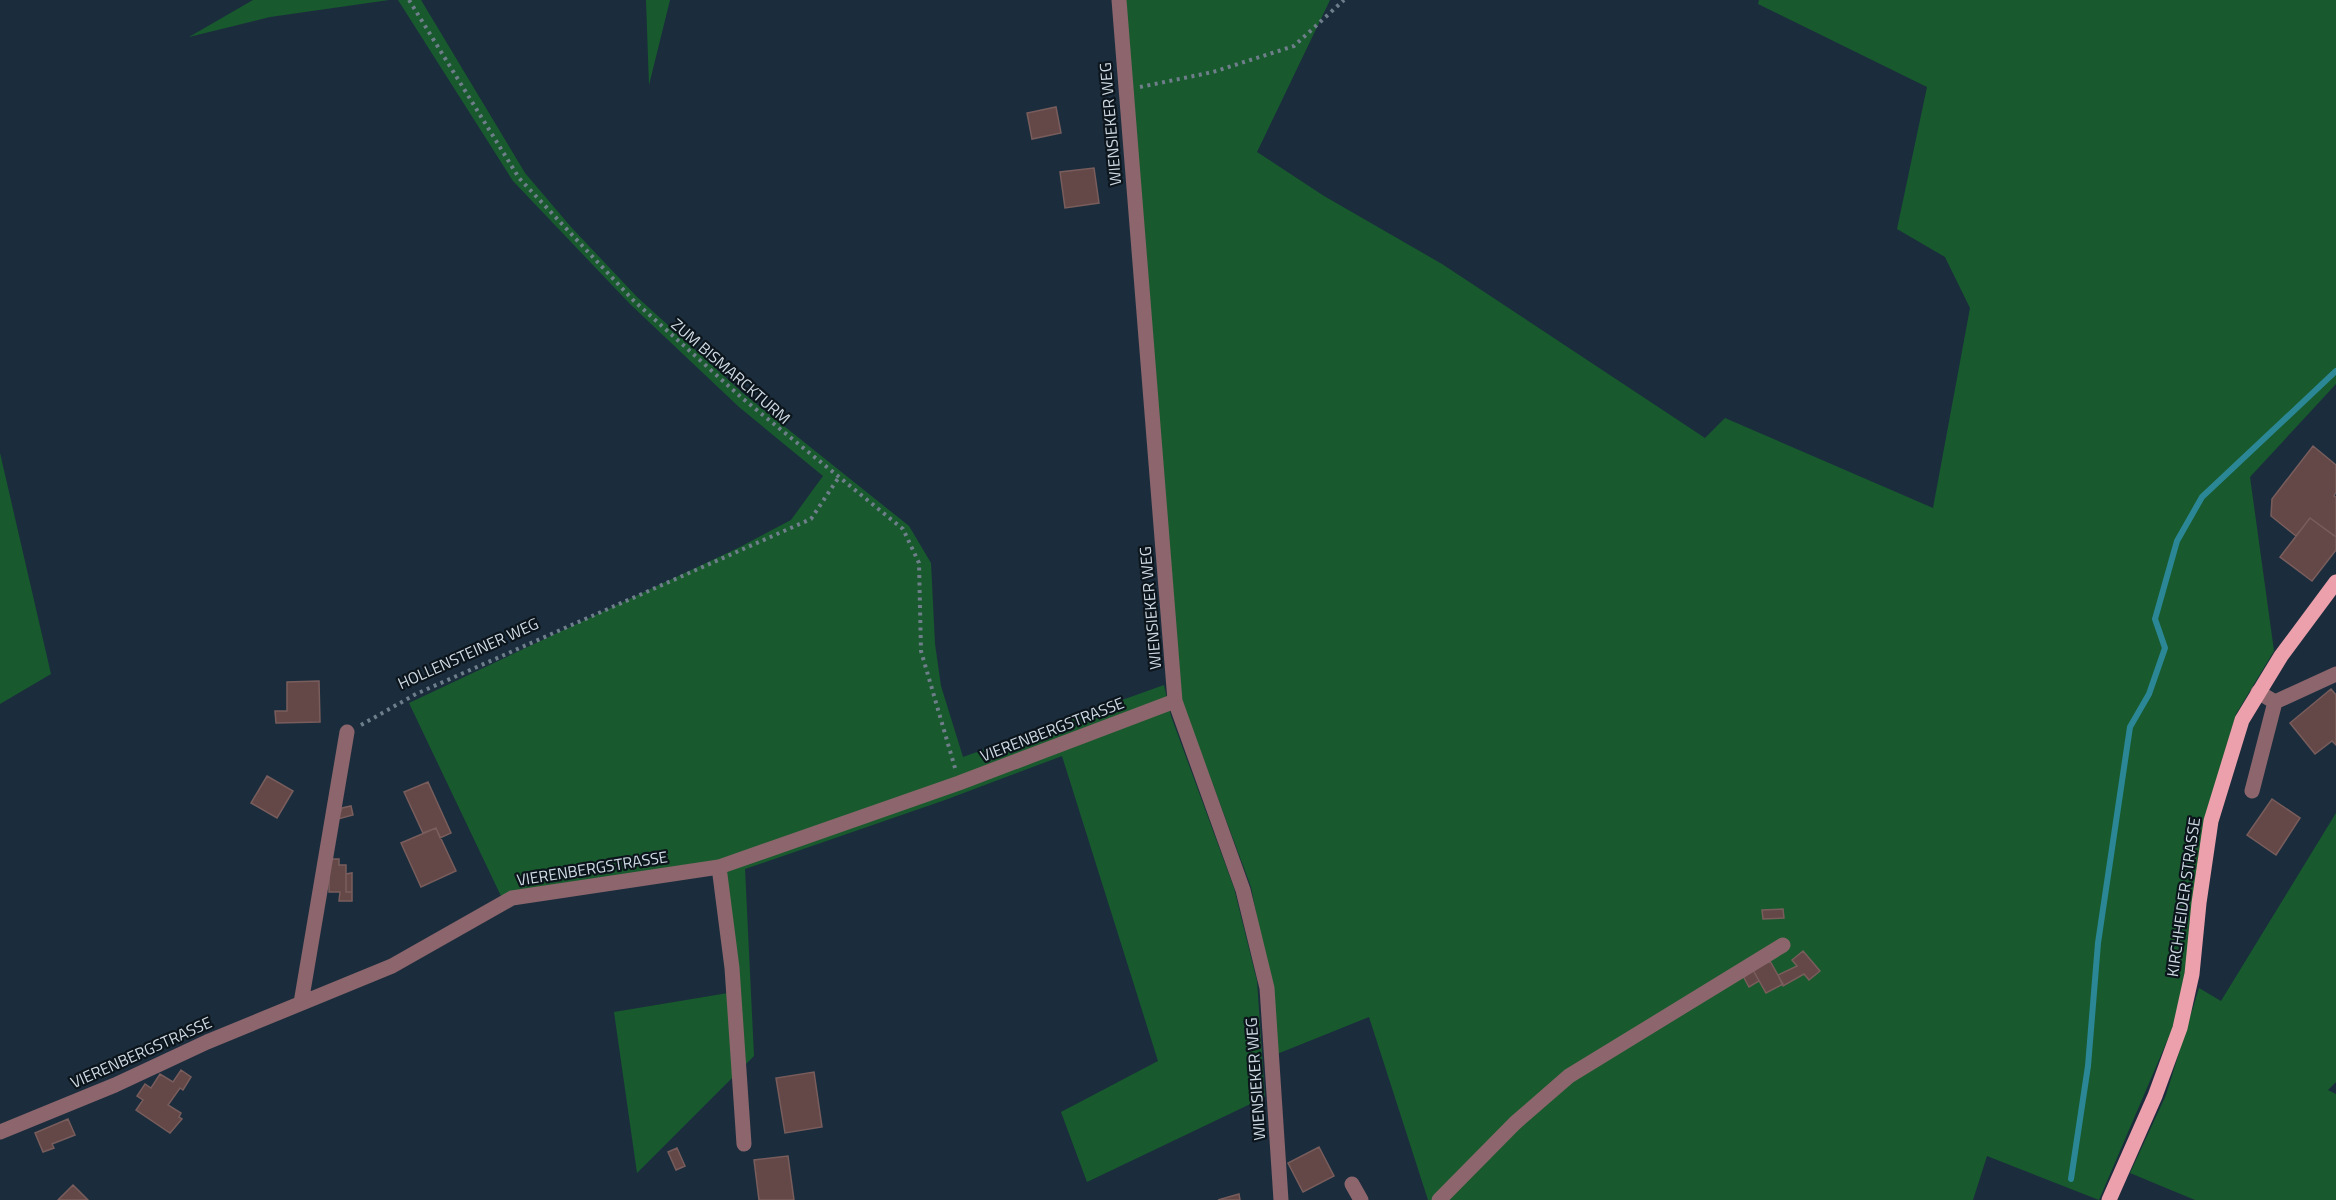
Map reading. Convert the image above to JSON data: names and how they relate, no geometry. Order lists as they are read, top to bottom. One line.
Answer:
{"streets":{"main road":["KIRCHHEIDER STRASSE"],"street":["WIENSIEKER WEG","VIERENBERGSTRASSE"],"path":["ZUM BISMARCKTURM","HOLLENSTEINER WEG"]},"crossings":[["WIENSIEKER WEG","VIERENBERGSTRASSE"],["ZUM BISMARCKTURM","HOLLENSTEINER WEG"],["ZUM BISMARCKTURM","VIERENBERGSTRASSE"]]}
